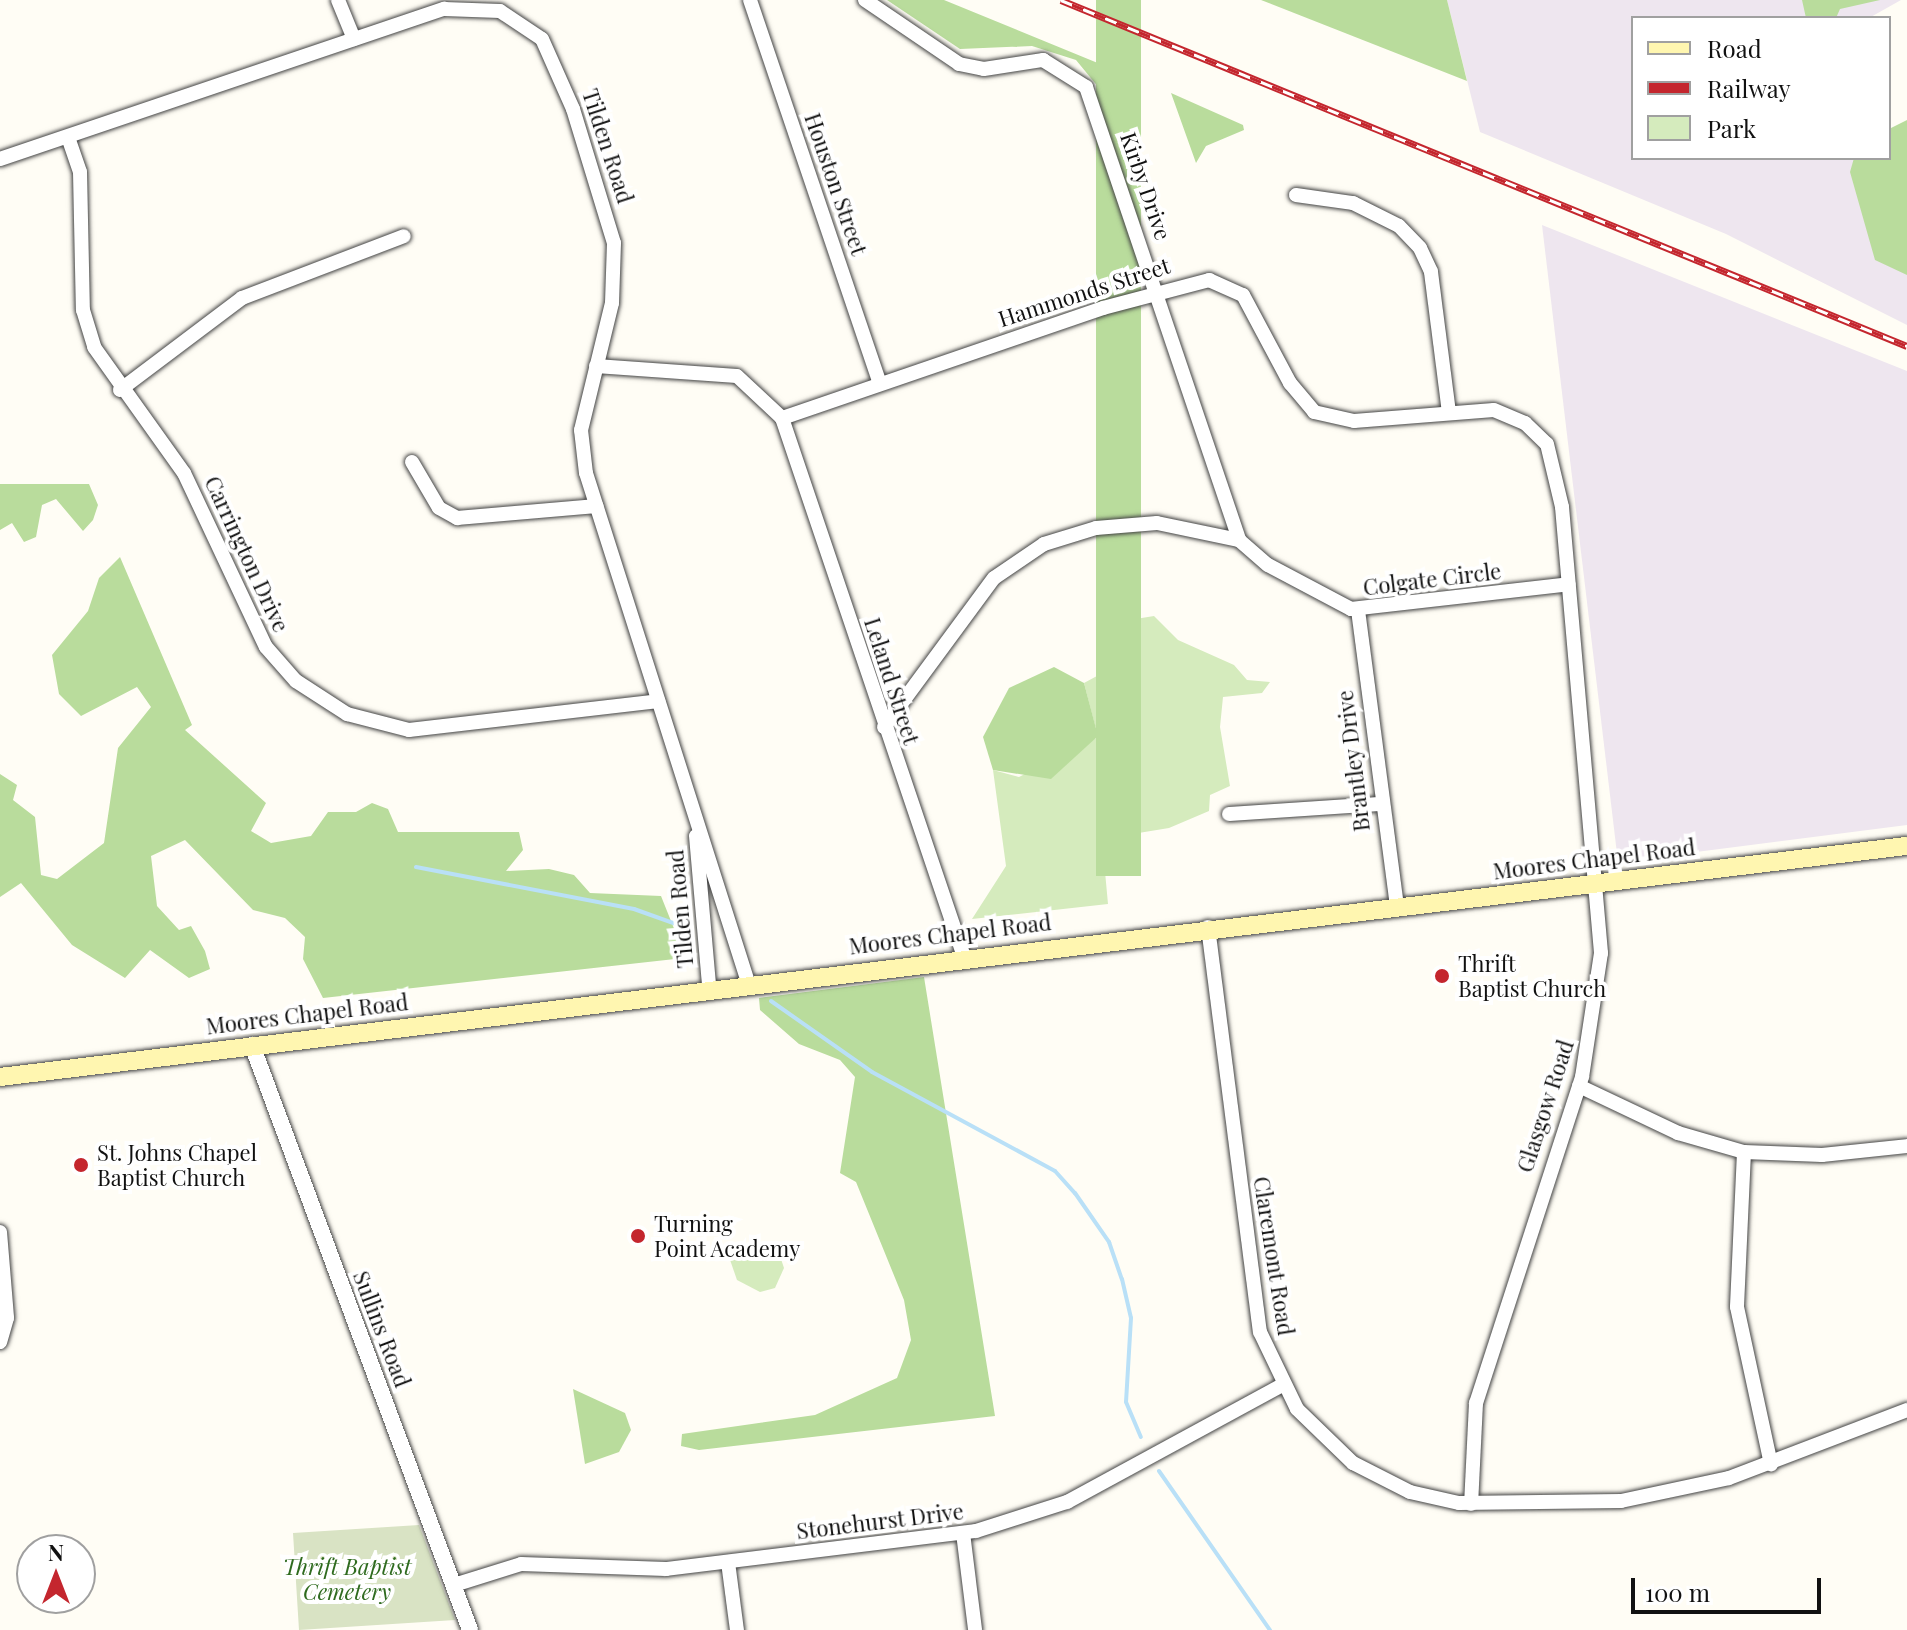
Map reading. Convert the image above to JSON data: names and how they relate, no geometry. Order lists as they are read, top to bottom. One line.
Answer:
{"streets":{"main road":["Moores Chapel Road"],"street":["Tilden Road","Houston Street","Kirby Drive","Hammonds Street","Carrington Drive","Colgate Circle","Leland Street","Brantley Drive","Glasgow Road","Claremont Road","Sullins Road","Stonehurst Drive"]},"crossings":[["Tilden Road","Carrington Drive"],["Tilden Road","Moores Chapel Road"],["Houston Street","Hammonds Street"],["Kirby Drive","Hammonds Street"],["Kirby Drive","Colgate Circle"],["Hammonds Street","Leland Street"],["Hammonds Street","Glasgow Road"],["Colgate Circle","Brantley Drive"],["Colgate Circle","Glasgow Road"],["Leland Street","Moores Chapel Road"],["Brantley Drive","Moores Chapel Road"],["Moores Chapel Road","Glasgow Road"],["Moores Chapel Road","Claremont Road"],["Moores Chapel Road","Sullins Road"],["Glasgow Road","Claremont Road"],["Claremont Road","Stonehurst Drive"],["Sullins Road","Stonehurst Drive"]],"parks":["Thrift Baptist Cemetery"],"places":["Thrift Baptist Church","St. Johns Chapel Baptist Church","Turning Point Academy"],"legend":["Road","Railway","Park"],"scale_bar":"100 m","north":"top"}
